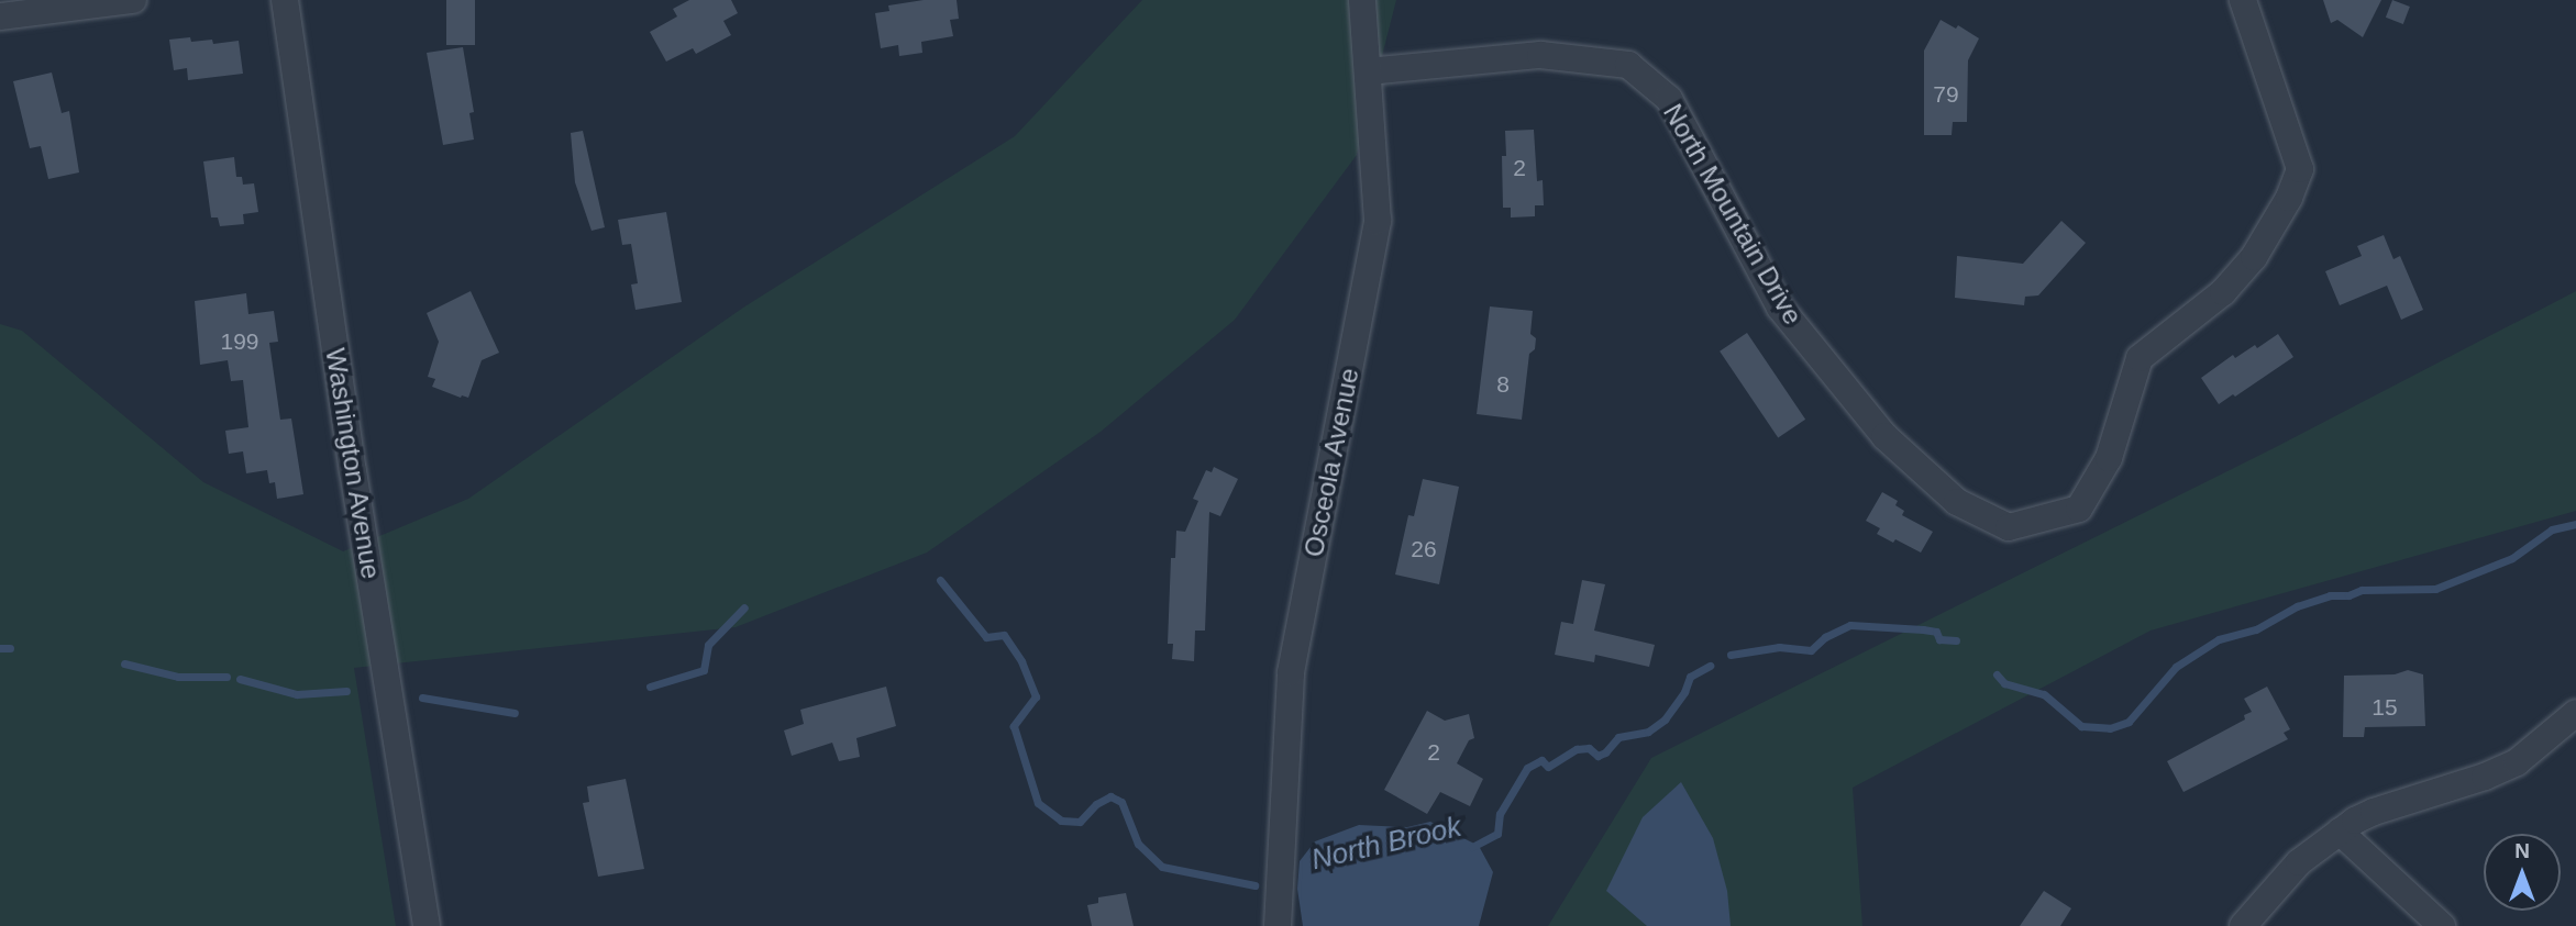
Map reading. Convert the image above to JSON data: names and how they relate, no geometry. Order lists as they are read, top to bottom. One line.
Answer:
{"streets":{"street":["North Mountain Drive","Osceola Avenue","Washington Avenue"]},"crossings":[["North Mountain Drive","Osceola Avenue"]],"water":["North Brook"],"house_numbers":["79","2","199","8","26","15","2"],"north":"top"}
